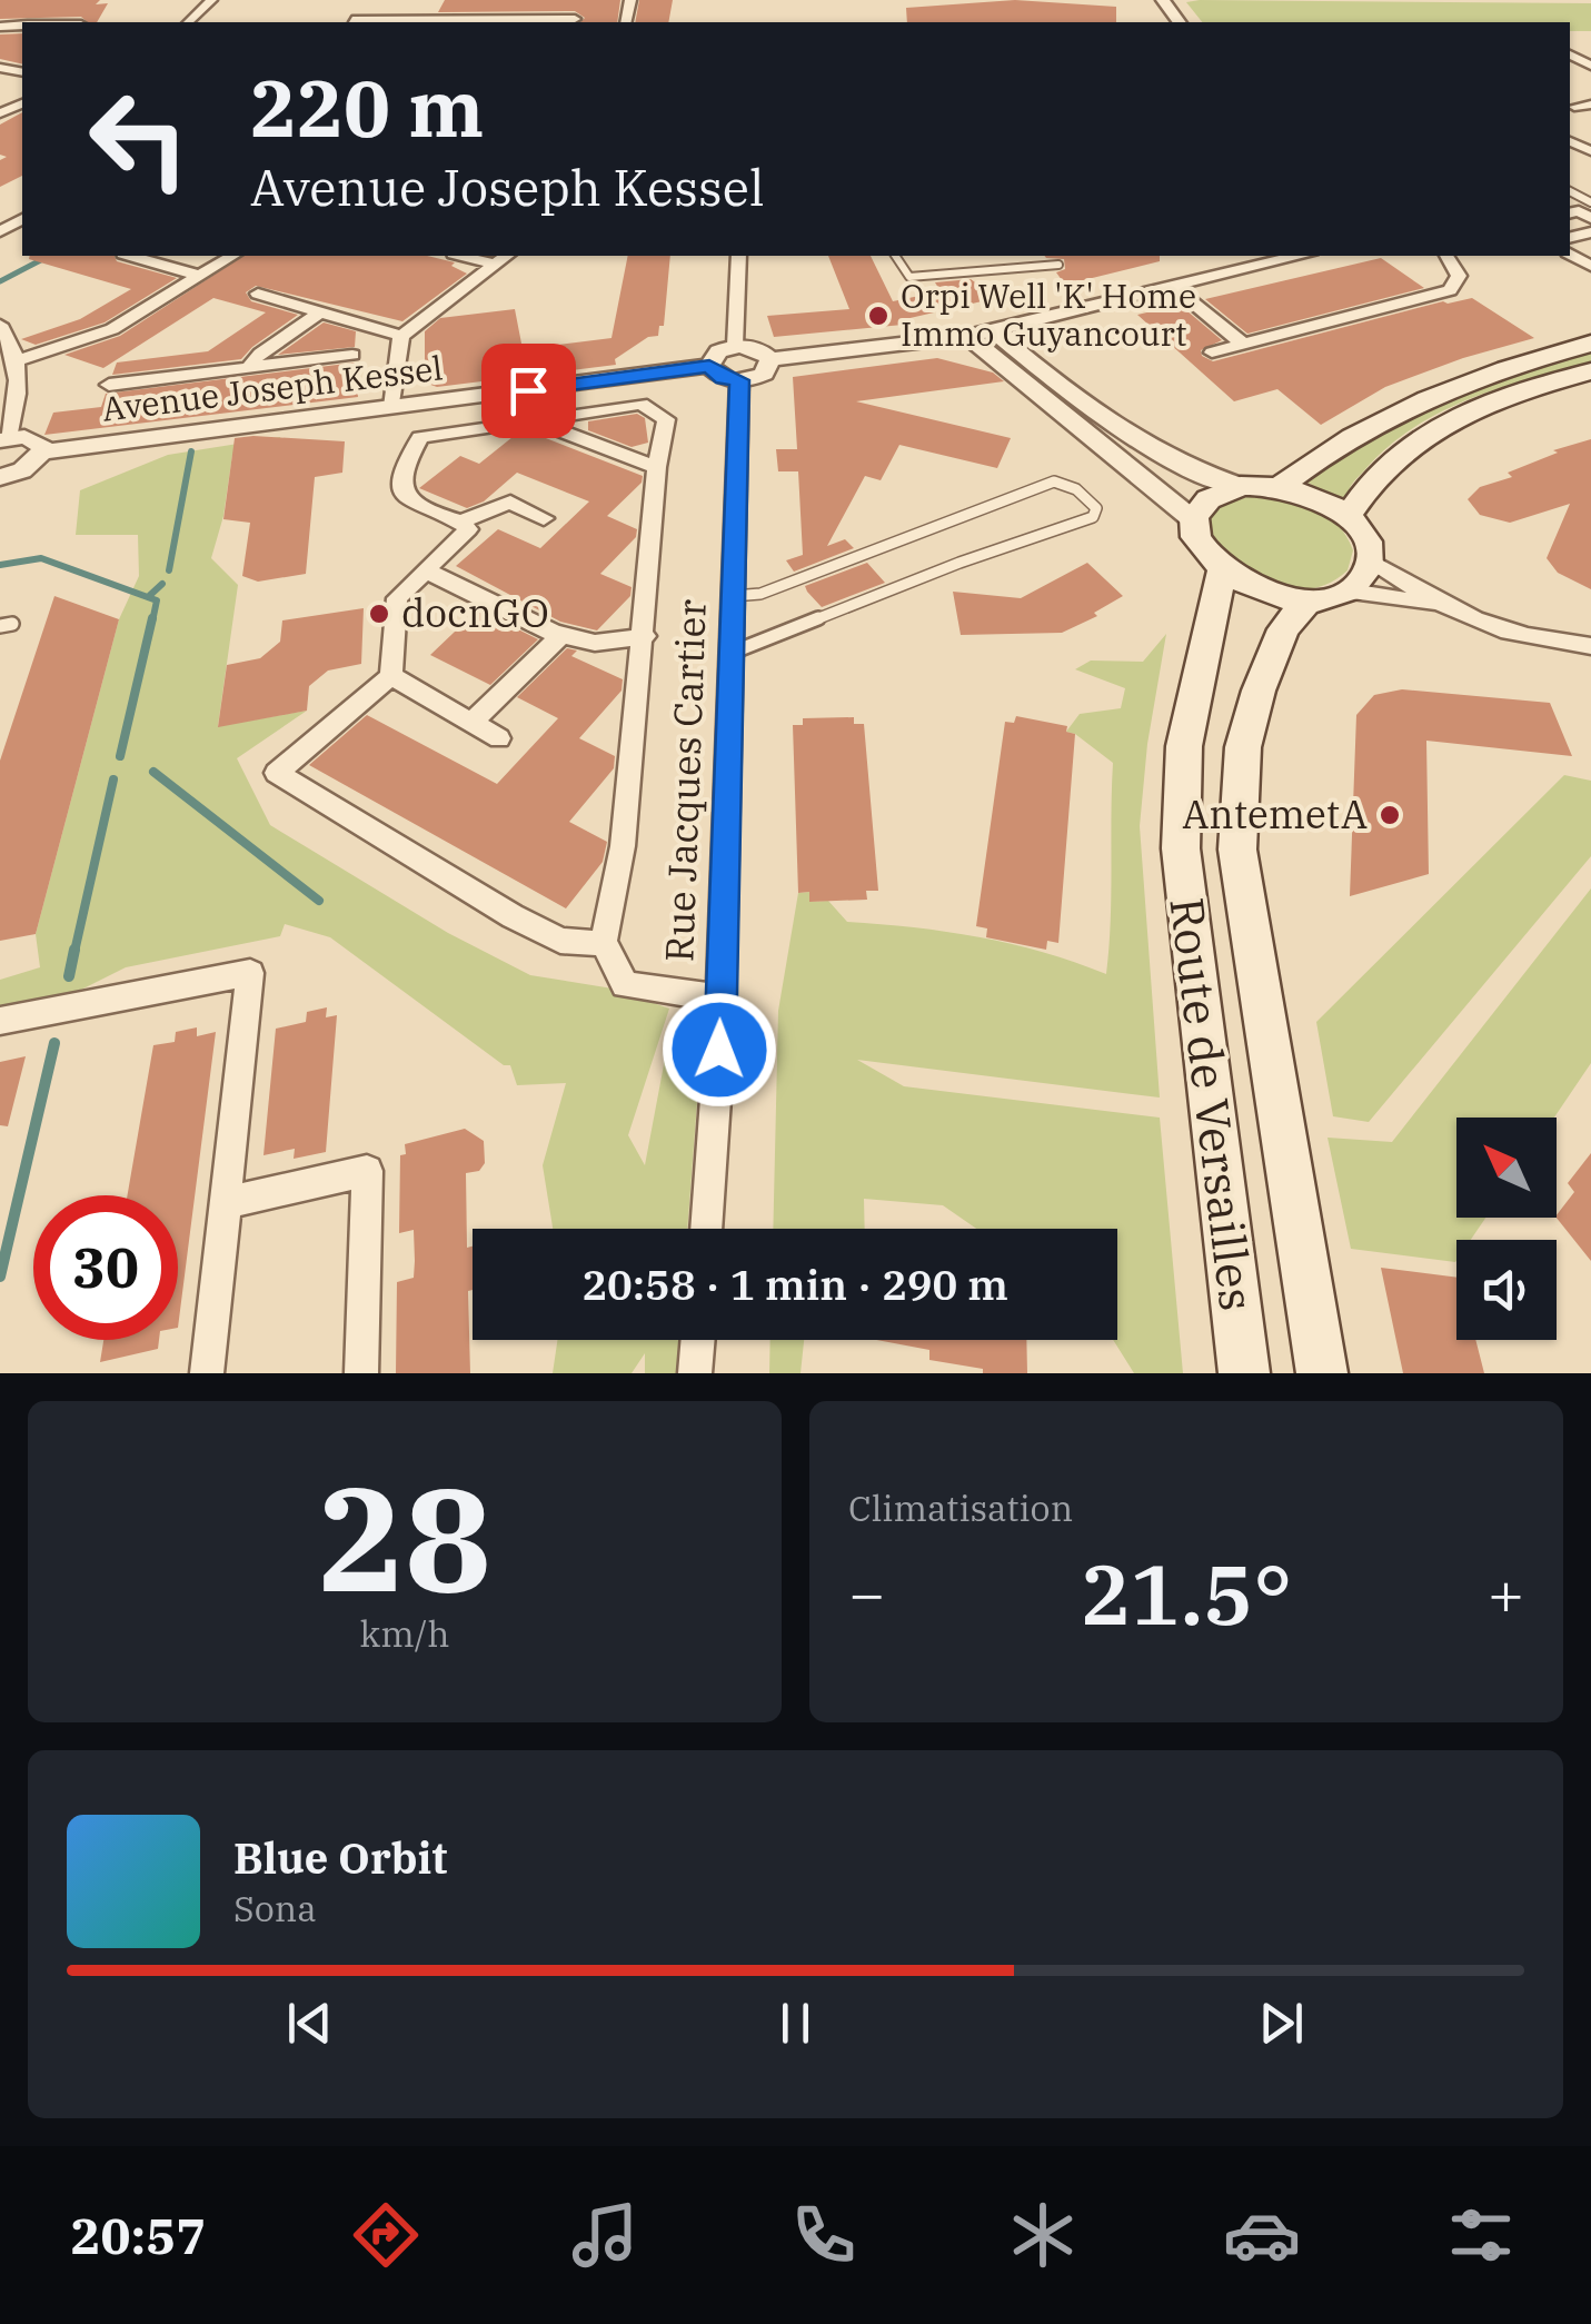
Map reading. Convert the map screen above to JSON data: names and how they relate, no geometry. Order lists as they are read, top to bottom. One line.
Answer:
{"streets":{"main road":["Route de Versailles"],"street":["Avenue Joseph Kessel","Rue Jacques Cartier"]},"places":["Orpi Well 'K' Home Immo Guyancourt","docnGO","AntemetA"],"north":"top left","page":{"turn":["220 m","Avenue Joseph Kessel"],"limit":"30","trip":"20:58 · 1 min · 290 m","tile":[["28","km/h"],"Climatisation"],"heat":["−","21.5°","+"],"song":["Blue Orbit","Sona"],"tabs":"20:57"}}
